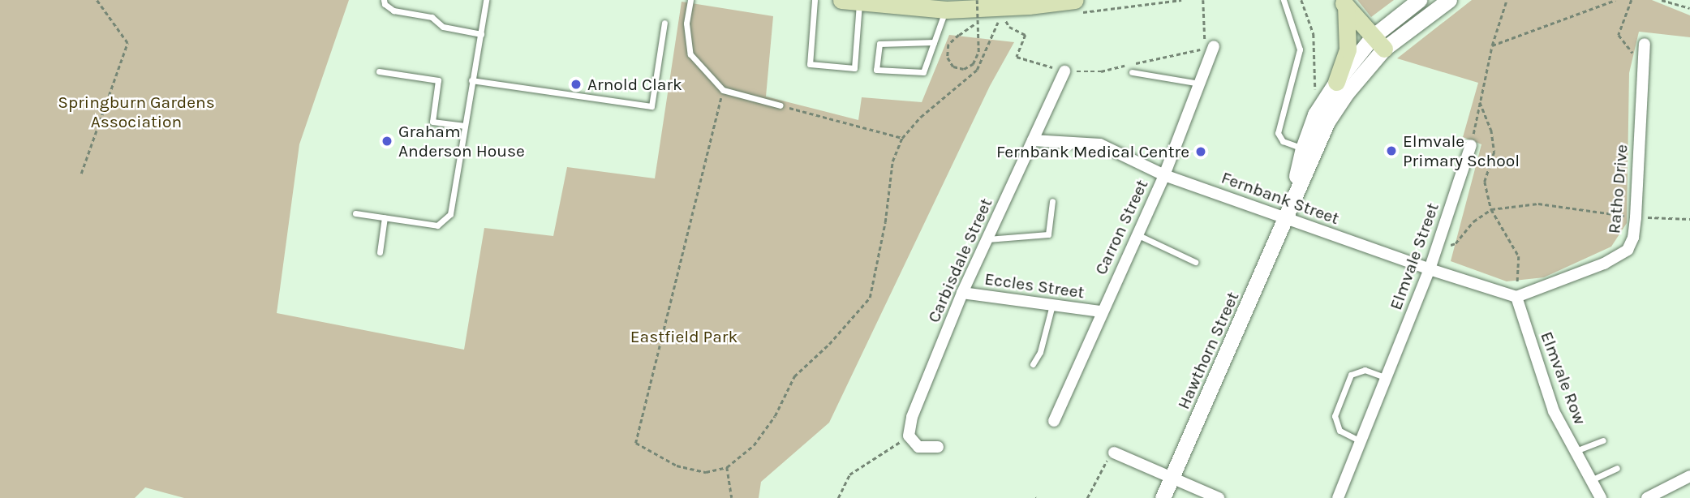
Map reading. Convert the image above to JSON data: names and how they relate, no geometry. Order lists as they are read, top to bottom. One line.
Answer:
{"streets":{"main road":["Hawthorn Street"],"street":["Ratho Drive","Fernbank Street","Carron Street","Elmvale Street","Carbisdale Street","Eccles Street","Elmvale Row"]},"crossings":[["Ratho Drive","Fernbank Street"],["Ratho Drive","Elmvale Row"],["Fernbank Street","Carron Street"],["Fernbank Street","Elmvale Street"],["Fernbank Street","Carbisdale Street"],["Fernbank Street","Hawthorn Street"],["Fernbank Street","Elmvale Row"],["Carron Street","Eccles Street"],["Carbisdale Street","Eccles Street"]],"parks":["Springburn Gardens Association","Eastfield Park"],"places":["Arnold Clark","Graham Anderson House","Elmvale Primary School","Fernbank Medical Centre"]}
